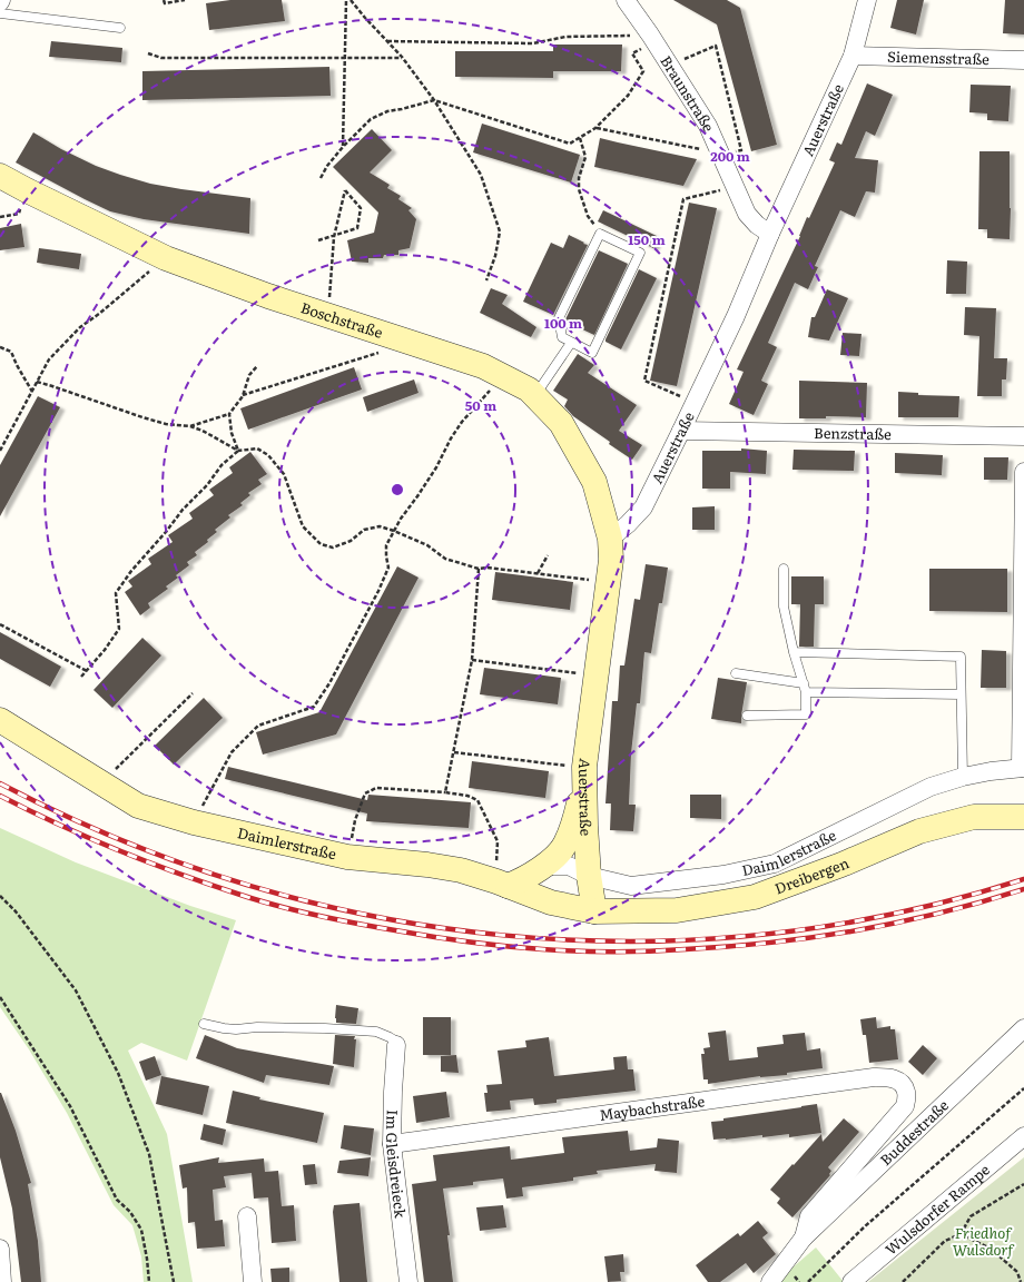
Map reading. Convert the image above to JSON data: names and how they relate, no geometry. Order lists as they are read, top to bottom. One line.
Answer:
{"streets":{"street":["Siemensstraße","Braunstraße","Auerstraße","Boschstraße","Benzstraße","Daimlerstraße","Dreibergen","Maybachstraße","Buddestraße","Im Gleisdreieck","Wulsdorfer Rampe"]},"crossings":[["Siemensstraße","Auerstraße"],["Braunstraße","Auerstraße"],["Auerstraße","Boschstraße"],["Auerstraße","Benzstraße"],["Auerstraße","Daimlerstraße"],["Auerstraße","Dreibergen"],["Daimlerstraße","Dreibergen"],["Maybachstraße","Buddestraße"],["Maybachstraße","Im Gleisdreieck"]],"parks":["Friedhof Wulsdorf"],"rings":["200 m","150 m","100 m","50 m"]}
